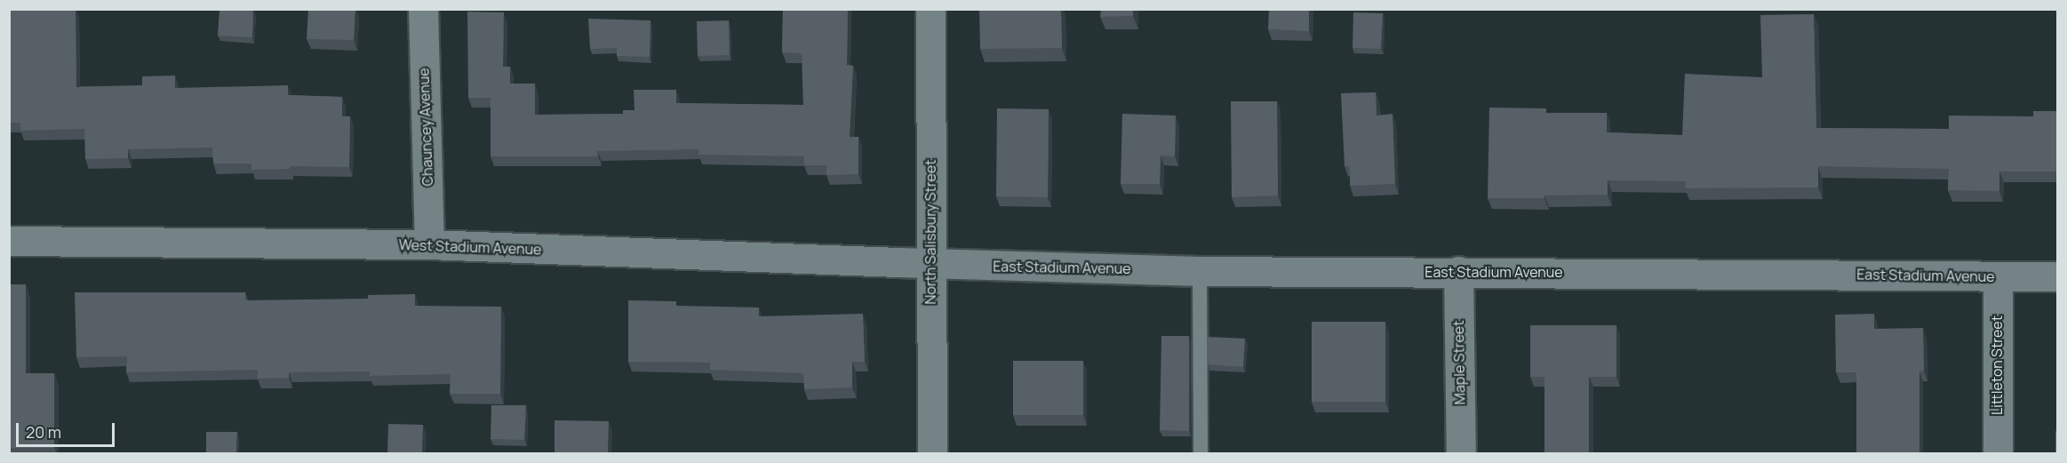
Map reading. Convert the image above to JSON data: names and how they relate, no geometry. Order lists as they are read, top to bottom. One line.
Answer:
{"streets":{"street":["Chauncey Avenue","North Salisbury Street","West Stadium Avenue","East Stadium Avenue","Maple Street","Littleton Street"]},"crossings":[["Chauncey Avenue","West Stadium Avenue"],["North Salisbury Street","West Stadium Avenue"],["North Salisbury Street","East Stadium Avenue"],["West Stadium Avenue","East Stadium Avenue"],["East Stadium Avenue","Maple Street"],["East Stadium Avenue","Littleton Street"]],"scale_bar":"20 m"}
